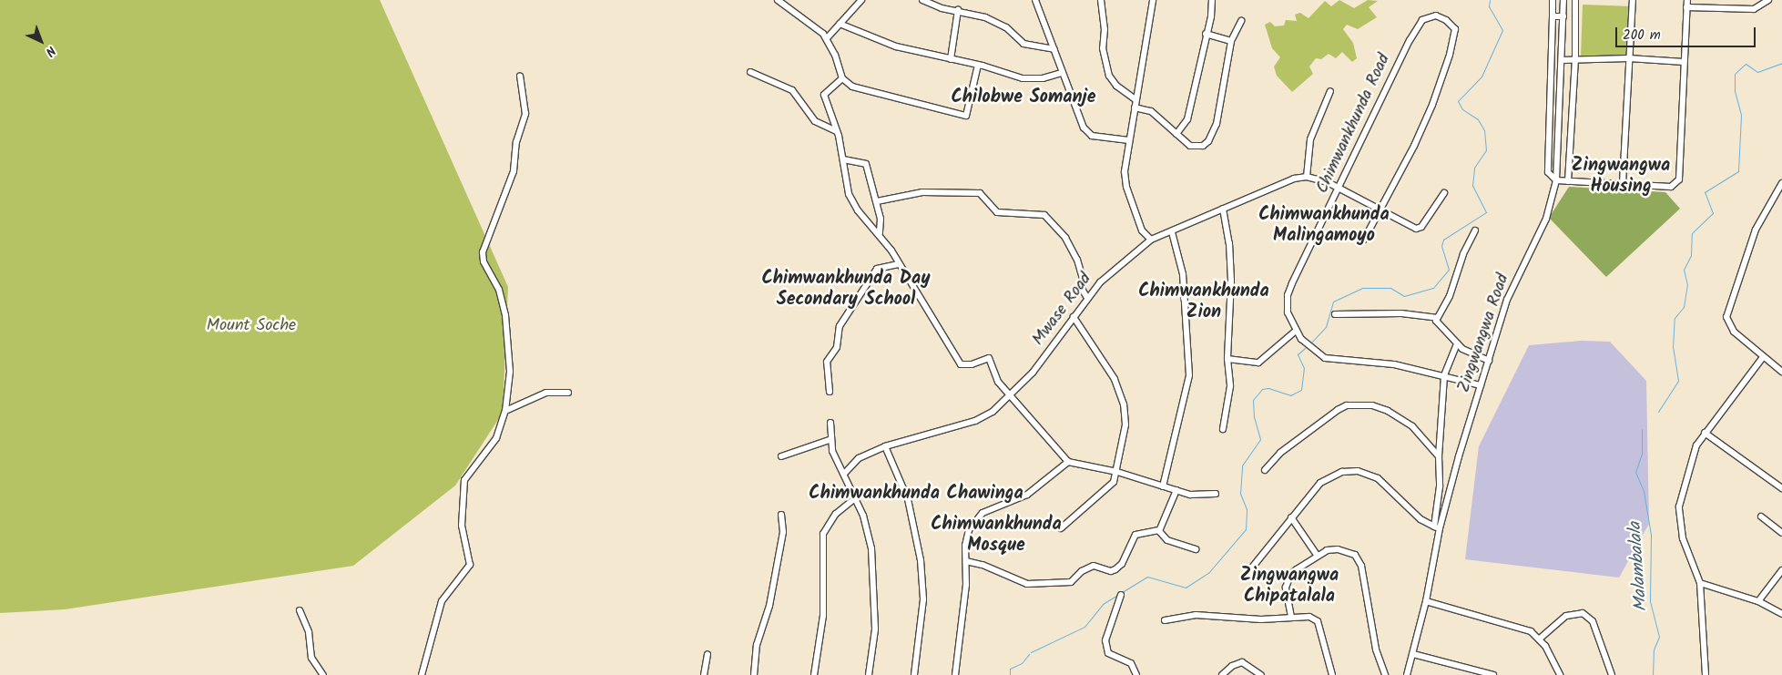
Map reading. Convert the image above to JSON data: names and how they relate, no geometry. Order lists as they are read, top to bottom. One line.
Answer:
{"streets":{"street":["Chimwankhunda Road","Mwase Road","Zingwangwa Road"]},"crossings":[["Chimwankhunda Road","Mwase Road"],["Chimwankhunda Road","Zingwangwa Road"]],"districts":["Chilobwe Somanje","Zingwangwa Housing","Chimwankhunda Malingamoyo","Chimwankhunda Day Secondary School","Chimwankhunda Zion","Chimwankhunda Chawinga","Chimwankhunda Mosque","Zingwangwa Chipatalala"],"water":["Malambalala"],"parks":["Mount Soche"],"scale_bar":"200 m","north":"bottom right"}
